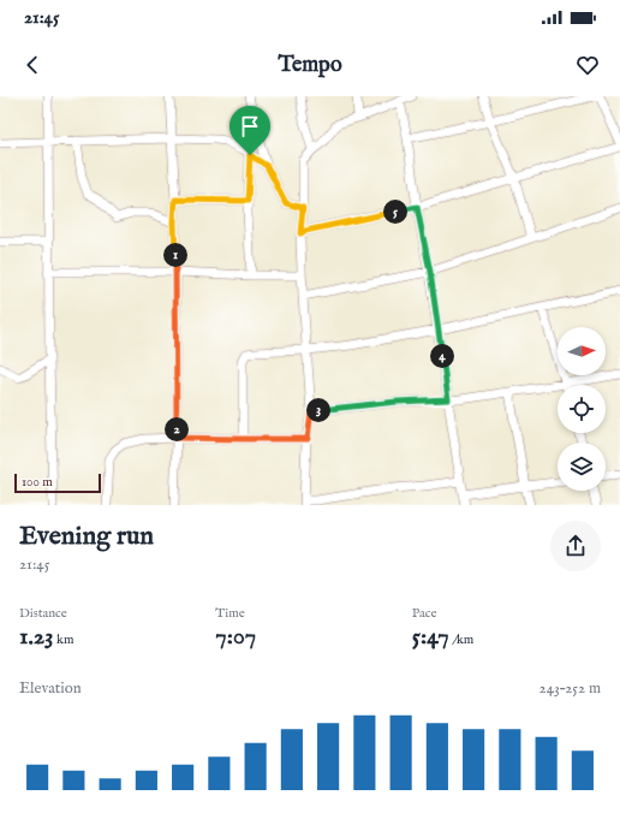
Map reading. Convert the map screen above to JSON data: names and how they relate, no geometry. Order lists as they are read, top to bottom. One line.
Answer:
{"scale_bar":"100 m","north":"right","page":{"status":"21:45","header":"Tempo","pins":["5","1","4","3","2"],"scale":"100 m","heading":["Evening run","21:45"],"stats":[["Distance","1.23 km"],["Time","7:07"],["Pace","5:47 /km"]],"chart":["Elevation","243–252 m"]}}
